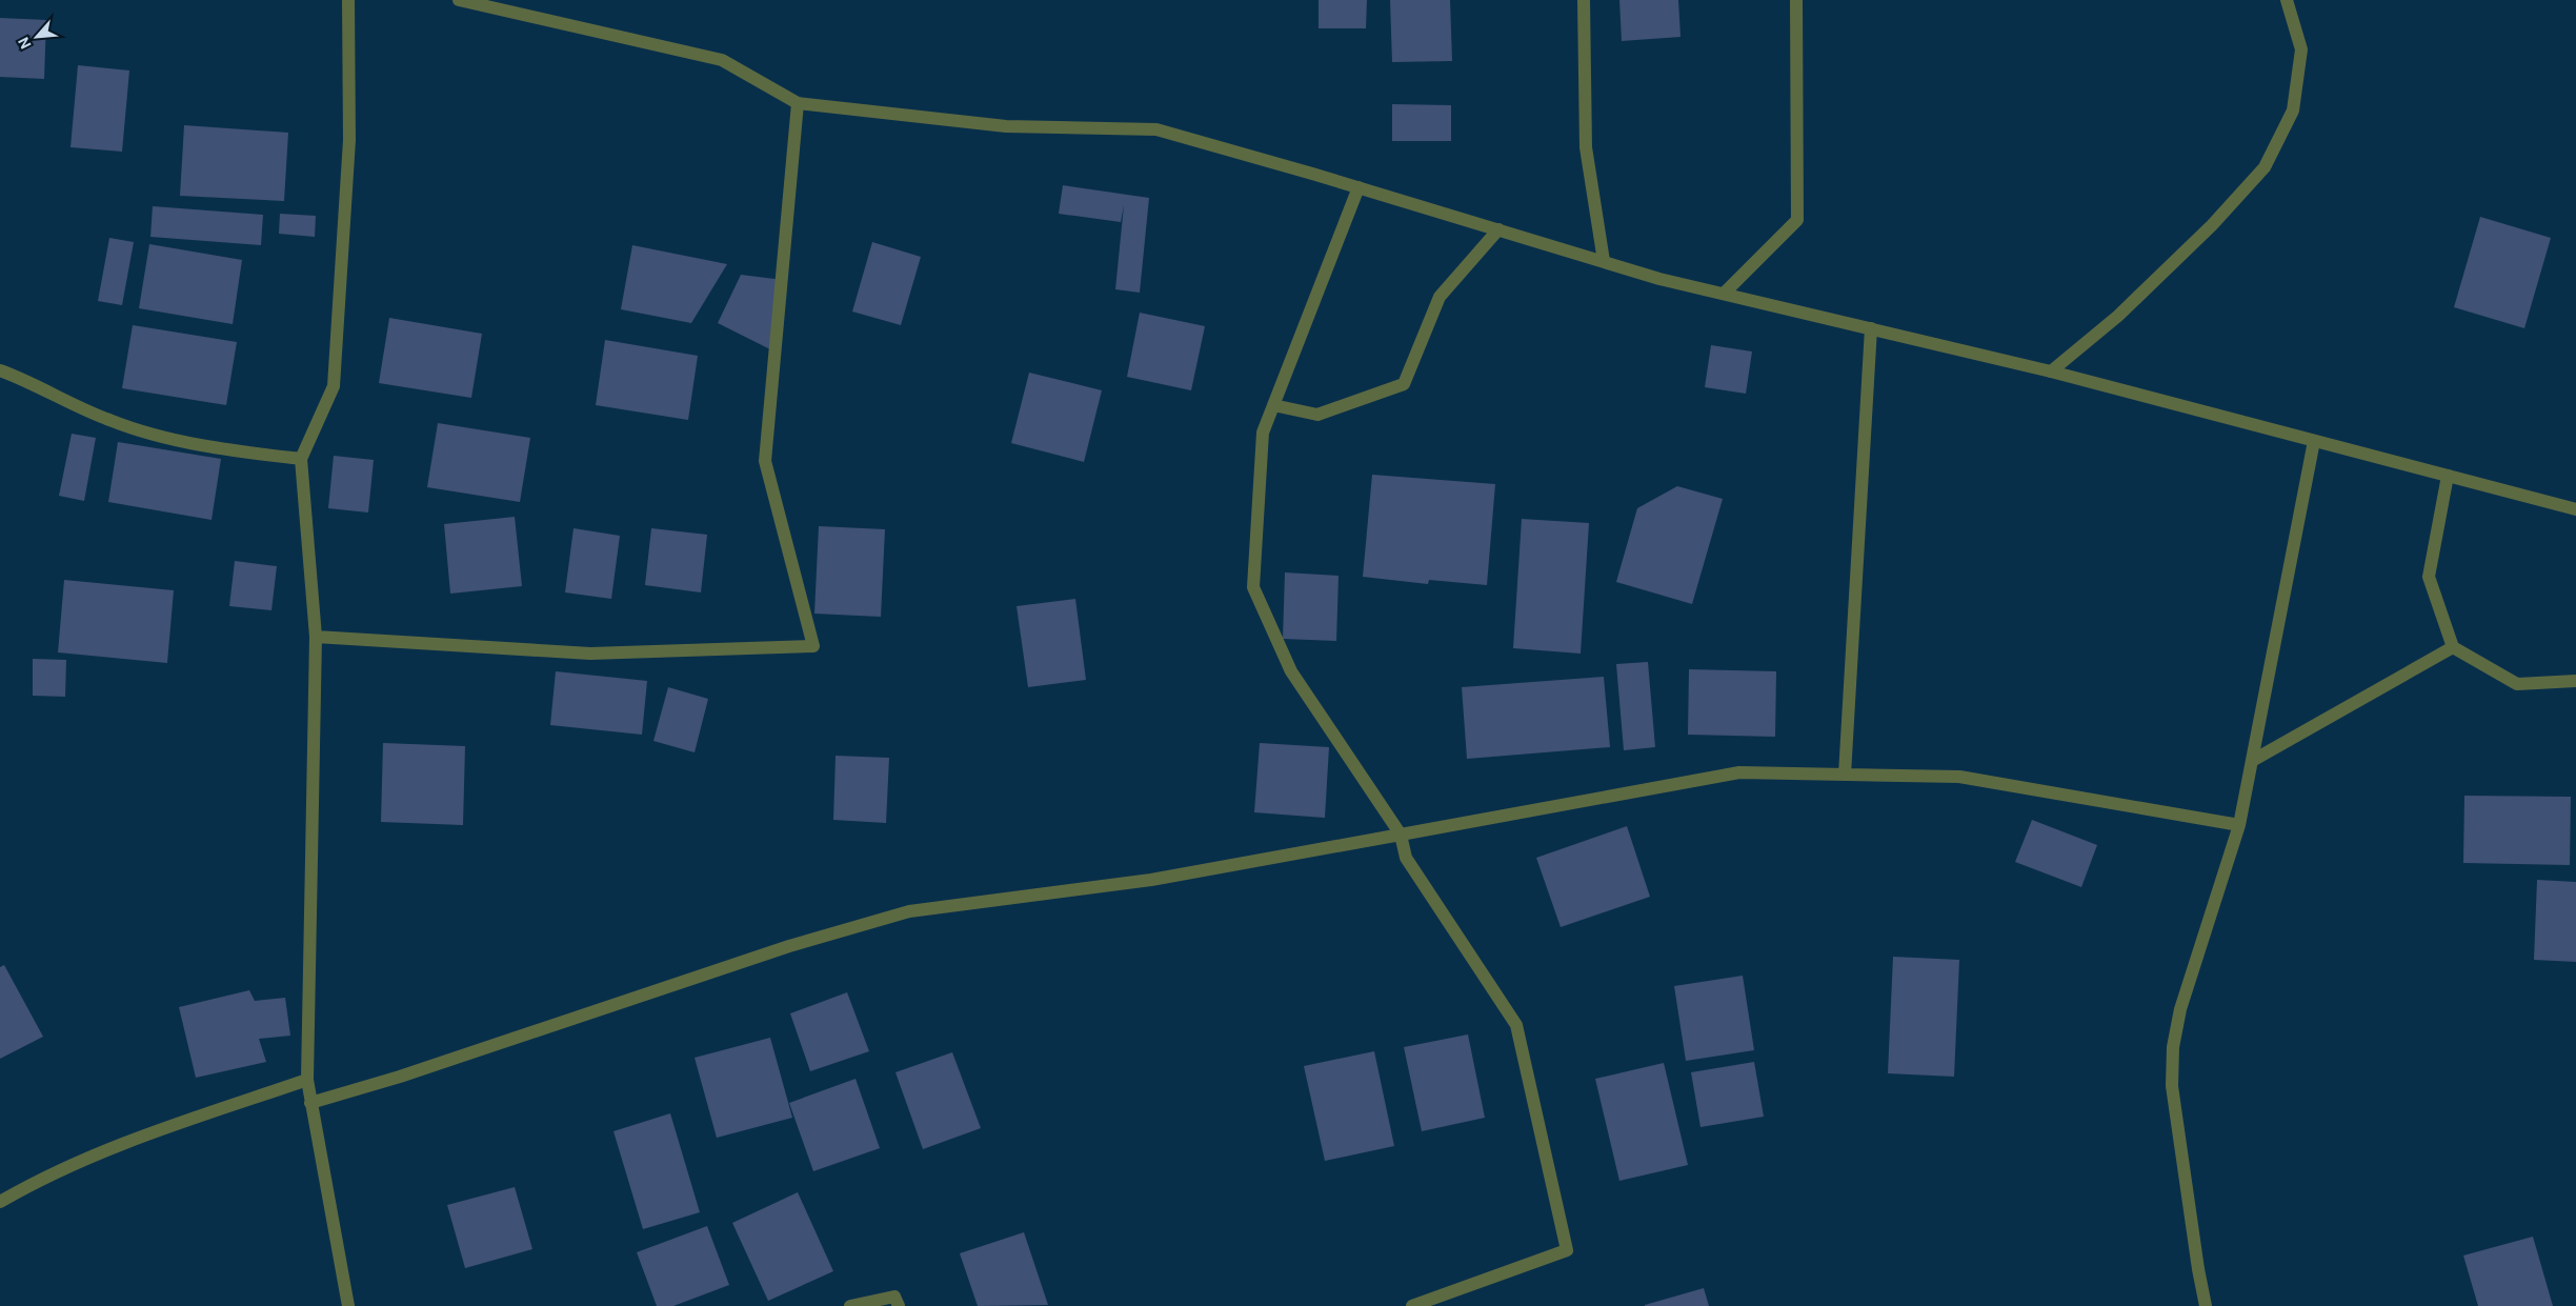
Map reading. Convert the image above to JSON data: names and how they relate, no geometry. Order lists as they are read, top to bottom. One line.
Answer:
{"north":"bottom left"}
